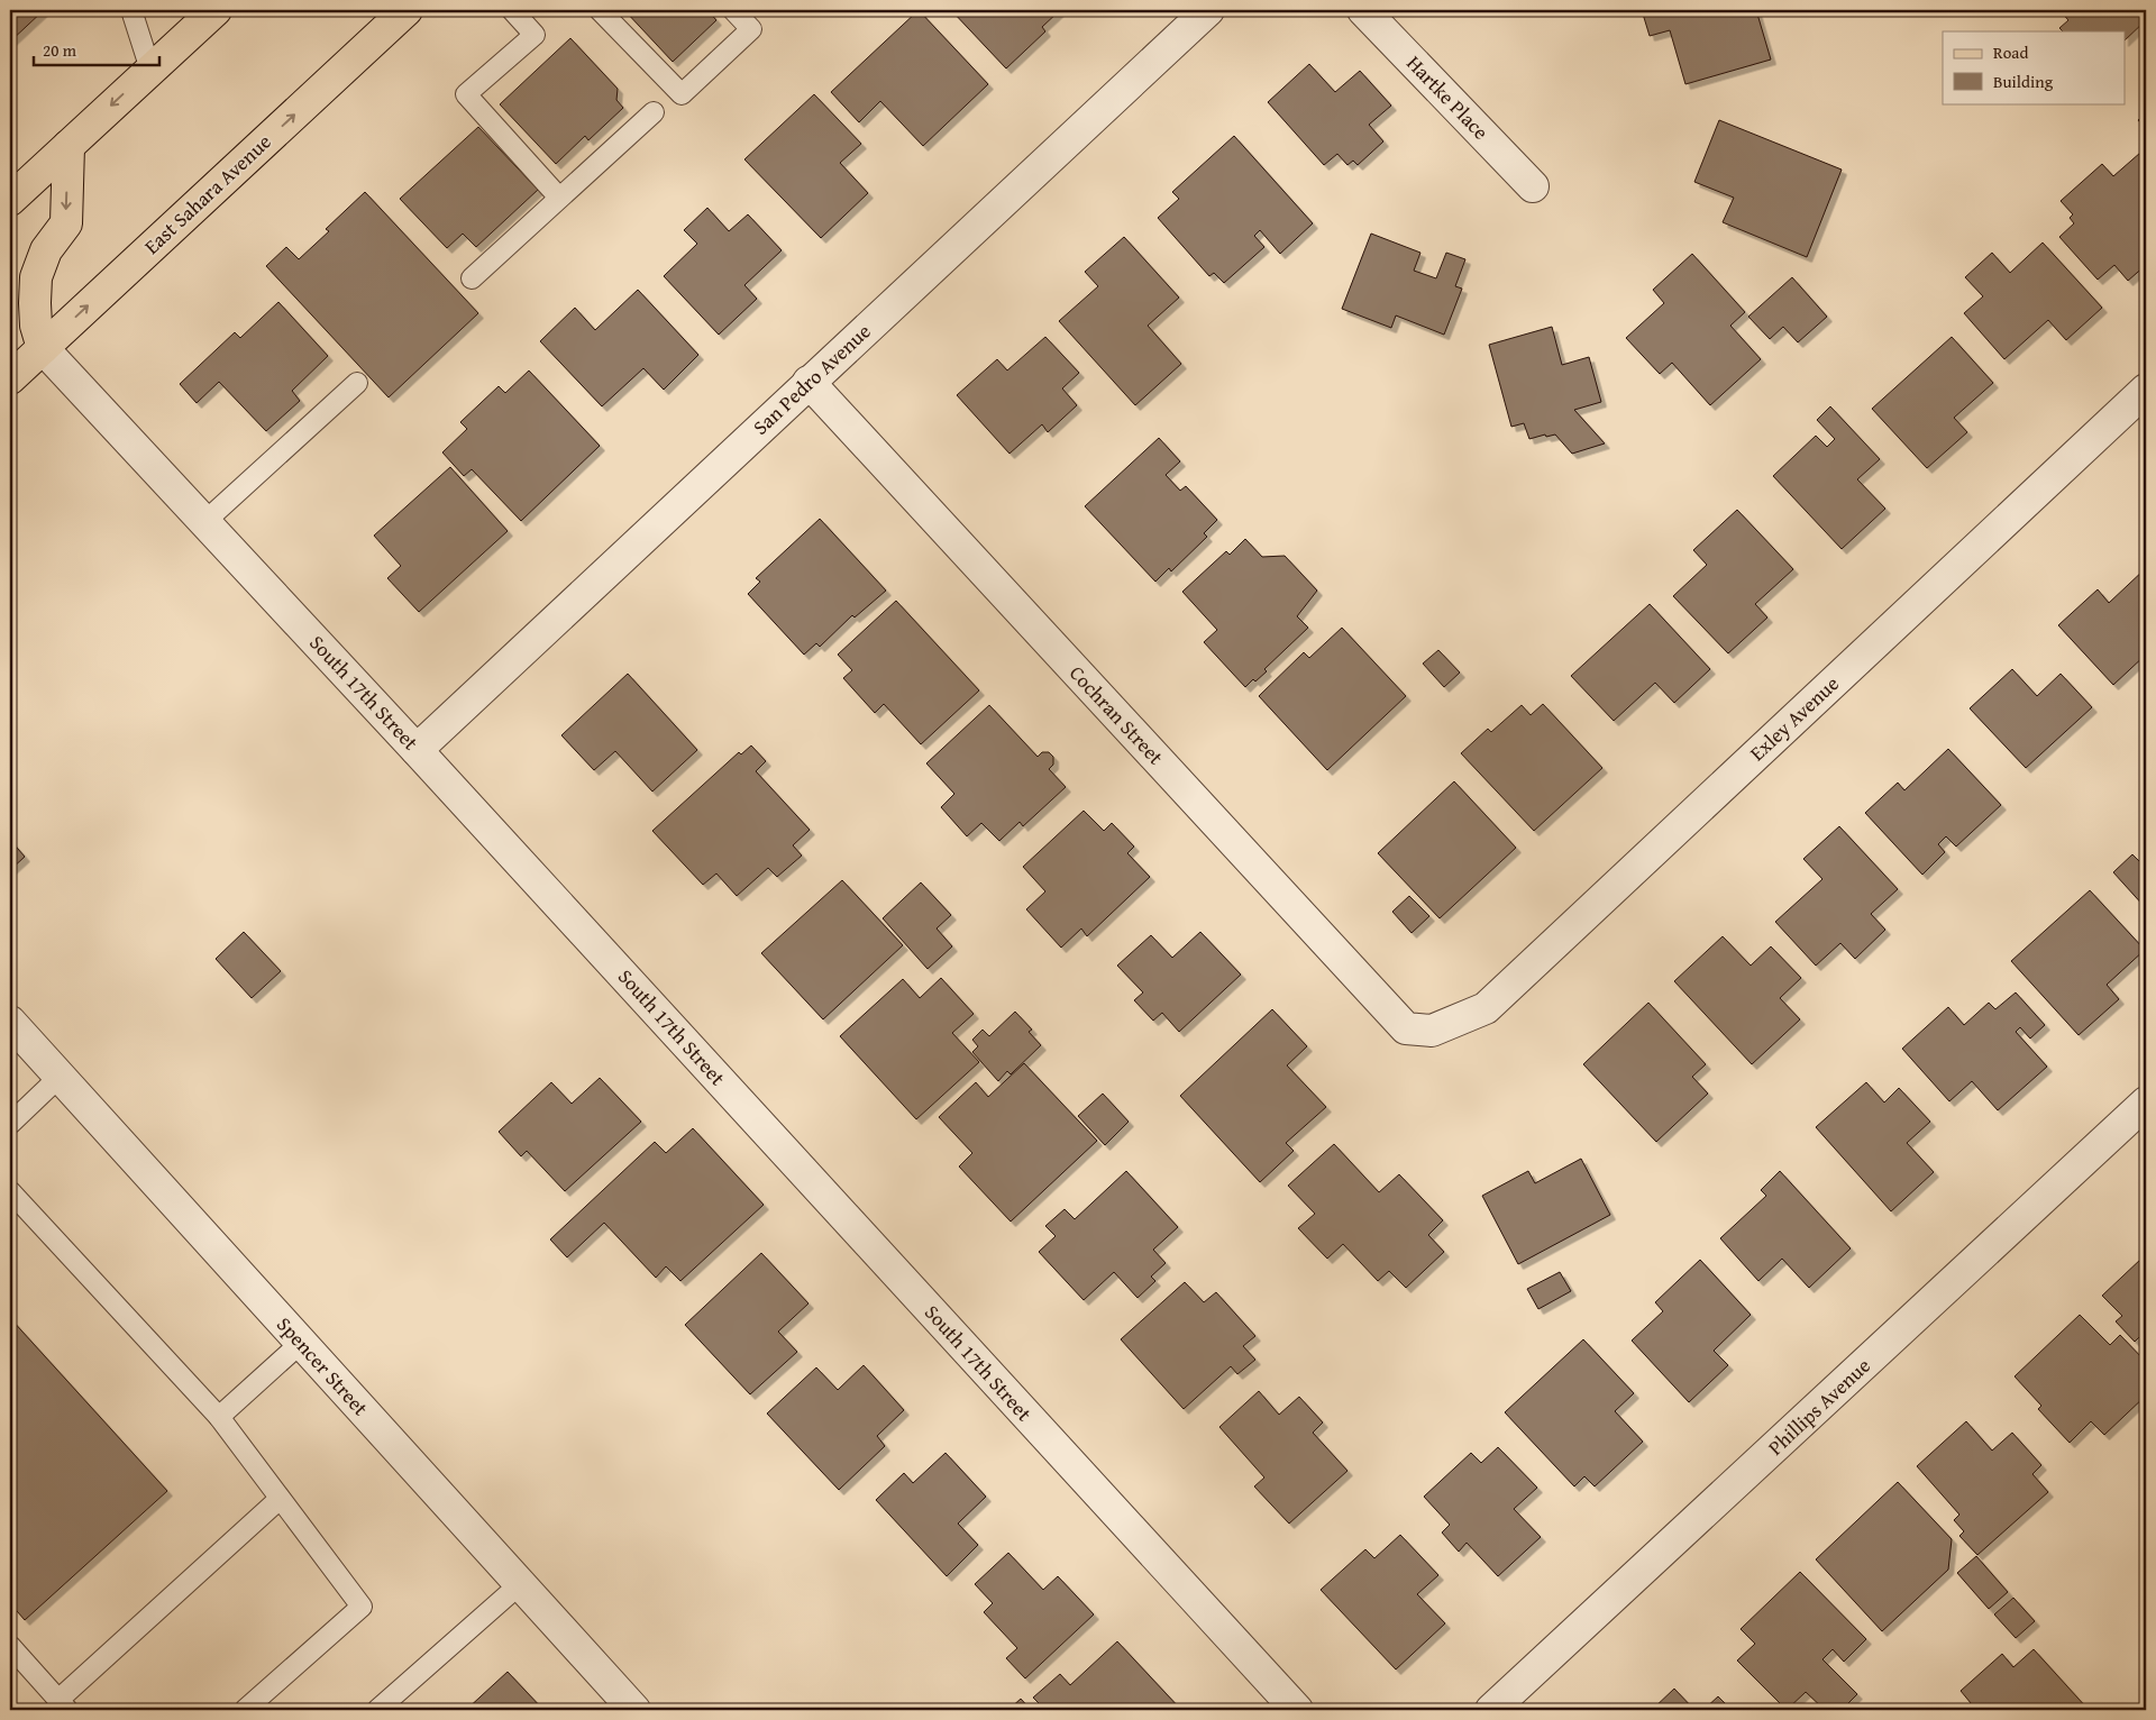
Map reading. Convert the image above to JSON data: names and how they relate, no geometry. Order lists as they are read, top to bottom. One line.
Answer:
{"streets":{"main road":["East Sahara Avenue"],"street":["Hartke Place","San Pedro Avenue","South 17th Street","Cochran Street","Exley Avenue","Spencer Street","Phillips Avenue"]},"crossings":[["East Sahara Avenue","South 17th Street"],["San Pedro Avenue","South 17th Street"],["San Pedro Avenue","Cochran Street"],["Cochran Street","Exley Avenue"]],"legend":["Road","Building"],"scale_bar":"20 m"}
